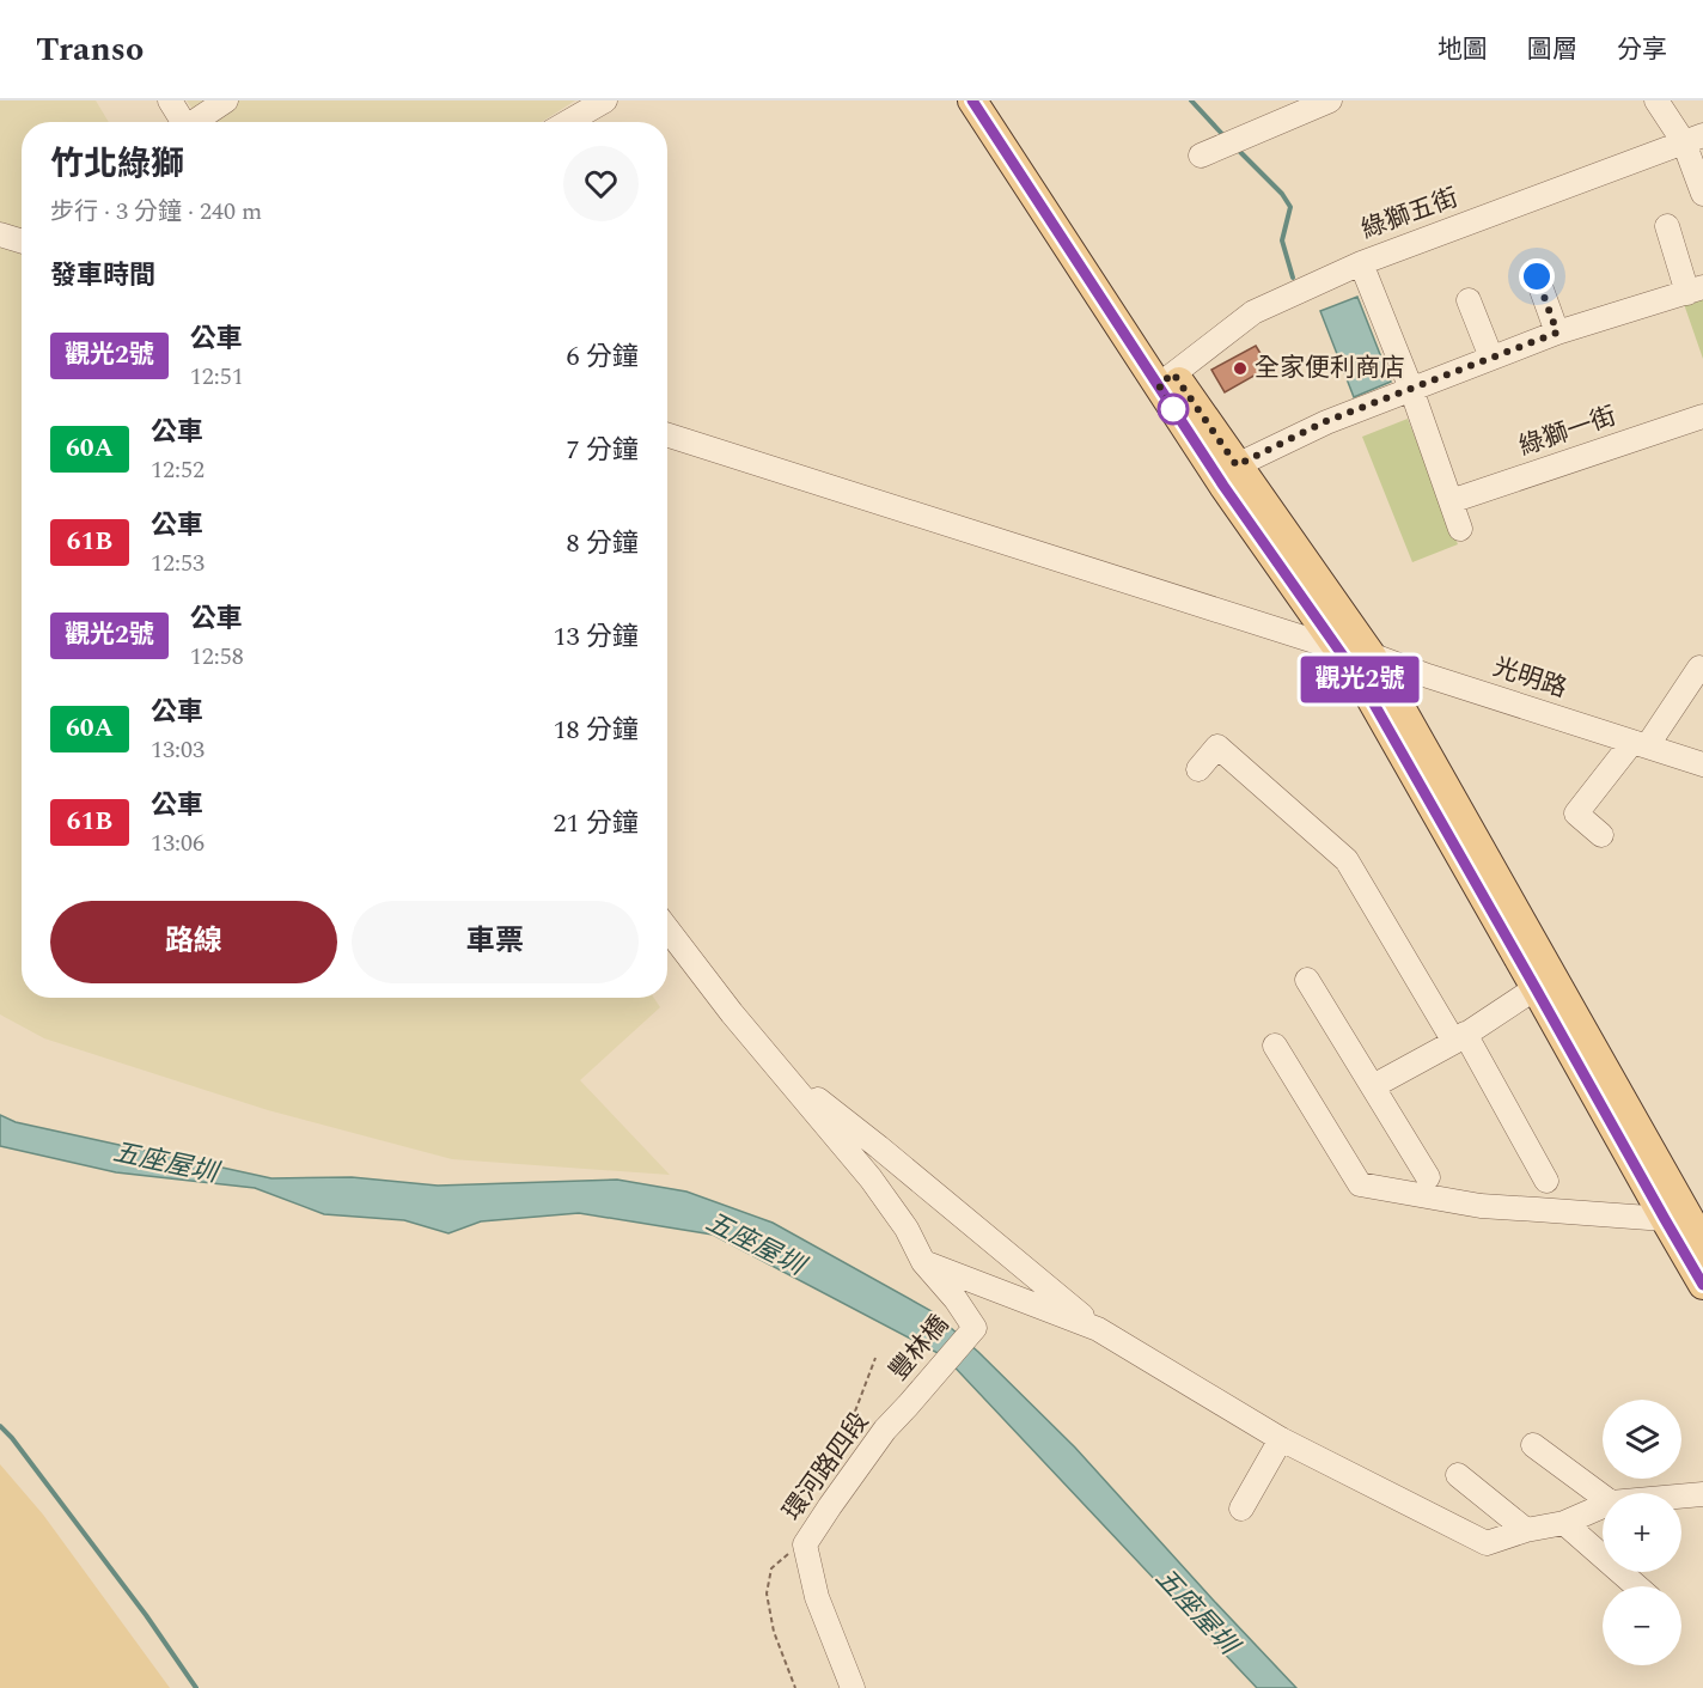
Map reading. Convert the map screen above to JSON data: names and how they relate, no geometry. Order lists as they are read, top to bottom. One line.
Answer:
{"streets":{"street":["綠獅五街","綠獅一街","光明路","豐林橋","環河路四段"]},"crossings":[["豐林橋","環河路四段"]],"water":["五座屋圳"],"places":["全家便利商店"],"lines":["bus line 觀光2號"],"page":{"header":"Transo","nav":["地圖","圖層","分享"],"on_map":"觀光2號","heading":[["竹北綠獅","步行 · 3 分鐘 · 240 m"],"發車時間"],"list":[{"mark":"觀光2號","name":"公車","note":"12:51","value":"6 分鐘"},{"mark":"60A","name":"公車","note":"12:52","value":"7 分鐘"},{"mark":"61B","name":"公車","note":"12:53","value":"8 分鐘"},{"mark":"觀光2號","name":"公車","note":"12:58","value":"13 分鐘"},{"mark":"60A","name":"公車","note":"13:03","value":"18 分鐘"},{"mark":"61B","name":"公車","note":"13:06","value":"21 分鐘"}],"buttons":["路線","車票"],"map_buttons":["+","−"]}}
